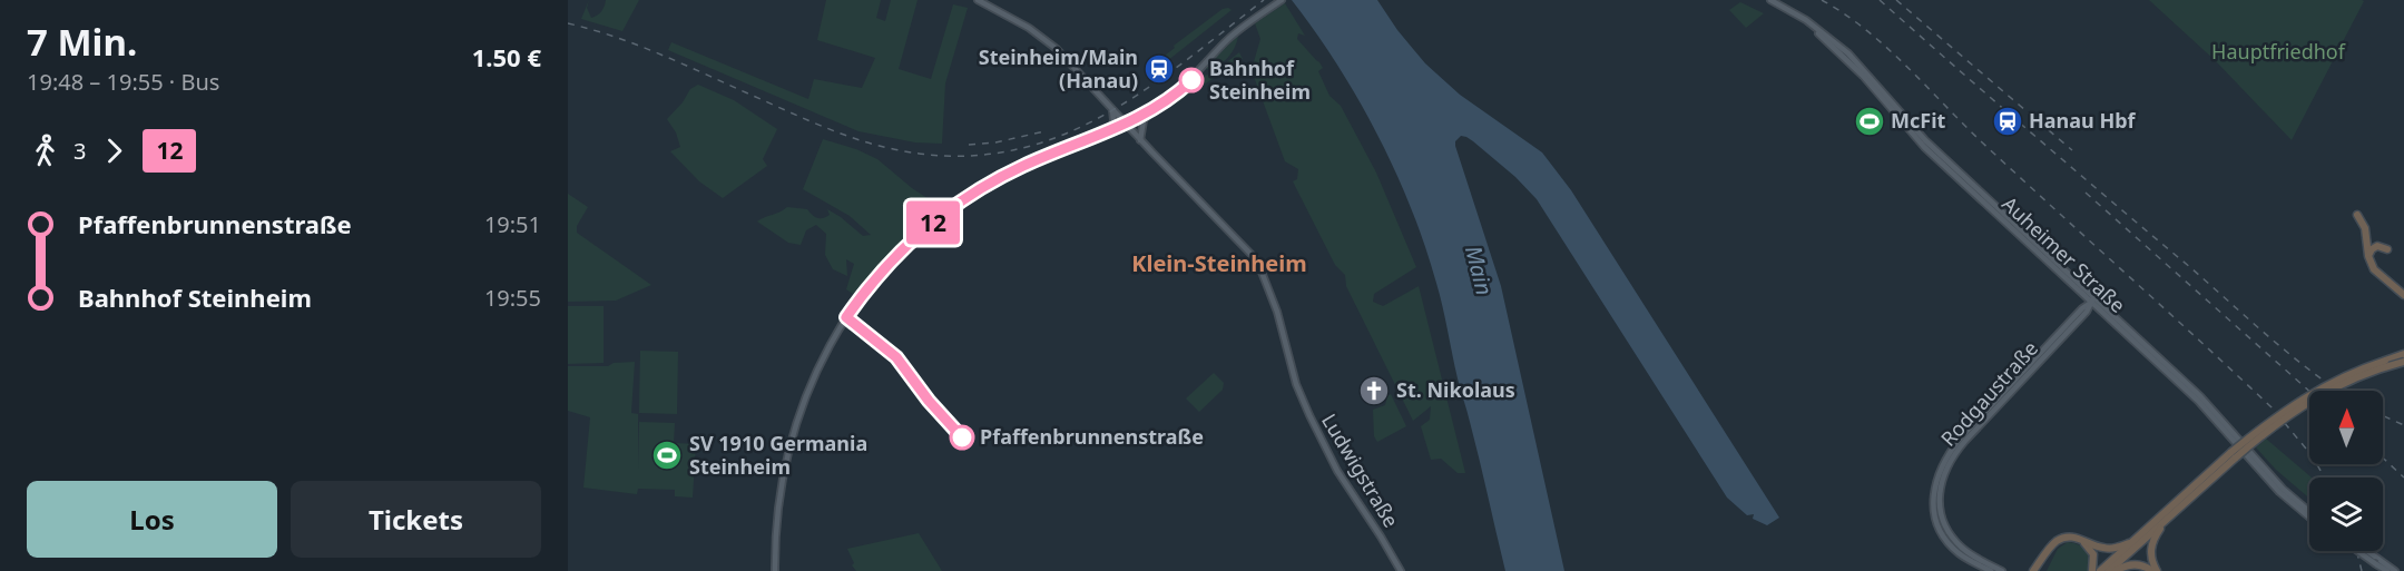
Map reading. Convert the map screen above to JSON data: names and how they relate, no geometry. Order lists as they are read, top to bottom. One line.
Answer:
{"streets":{"main road":["Auheimer Straße","Rodgaustraße","Ludwigstraße"]},"crossings":[["Auheimer Straße","Rodgaustraße"]],"districts":["Klein-Steinheim"],"water":["Main"],"parks":["Hauptfriedhof"],"places":{"station":["Steinheim/Main (Hanau)","Hanau Hbf"],"other":["Bahnhof Steinheim","Pfaffenbrunnenstraße"],"sports":["McFit","SV 1910 Germania Steinheim"],"church":["St. Nikolaus"]},"lines":["bus line 12"],"north":"top","page":{"heading":["7 Min.","19:48 – 19:55 · Bus","1.50 €"],"on_map":"12","legs":["3","12"],"list":[{"name":"Pfaffenbrunnenstraße","value":"19:51"},{"name":"Bahnhof Steinheim","value":"19:55"}],"buttons":["Los","Tickets"]}}
